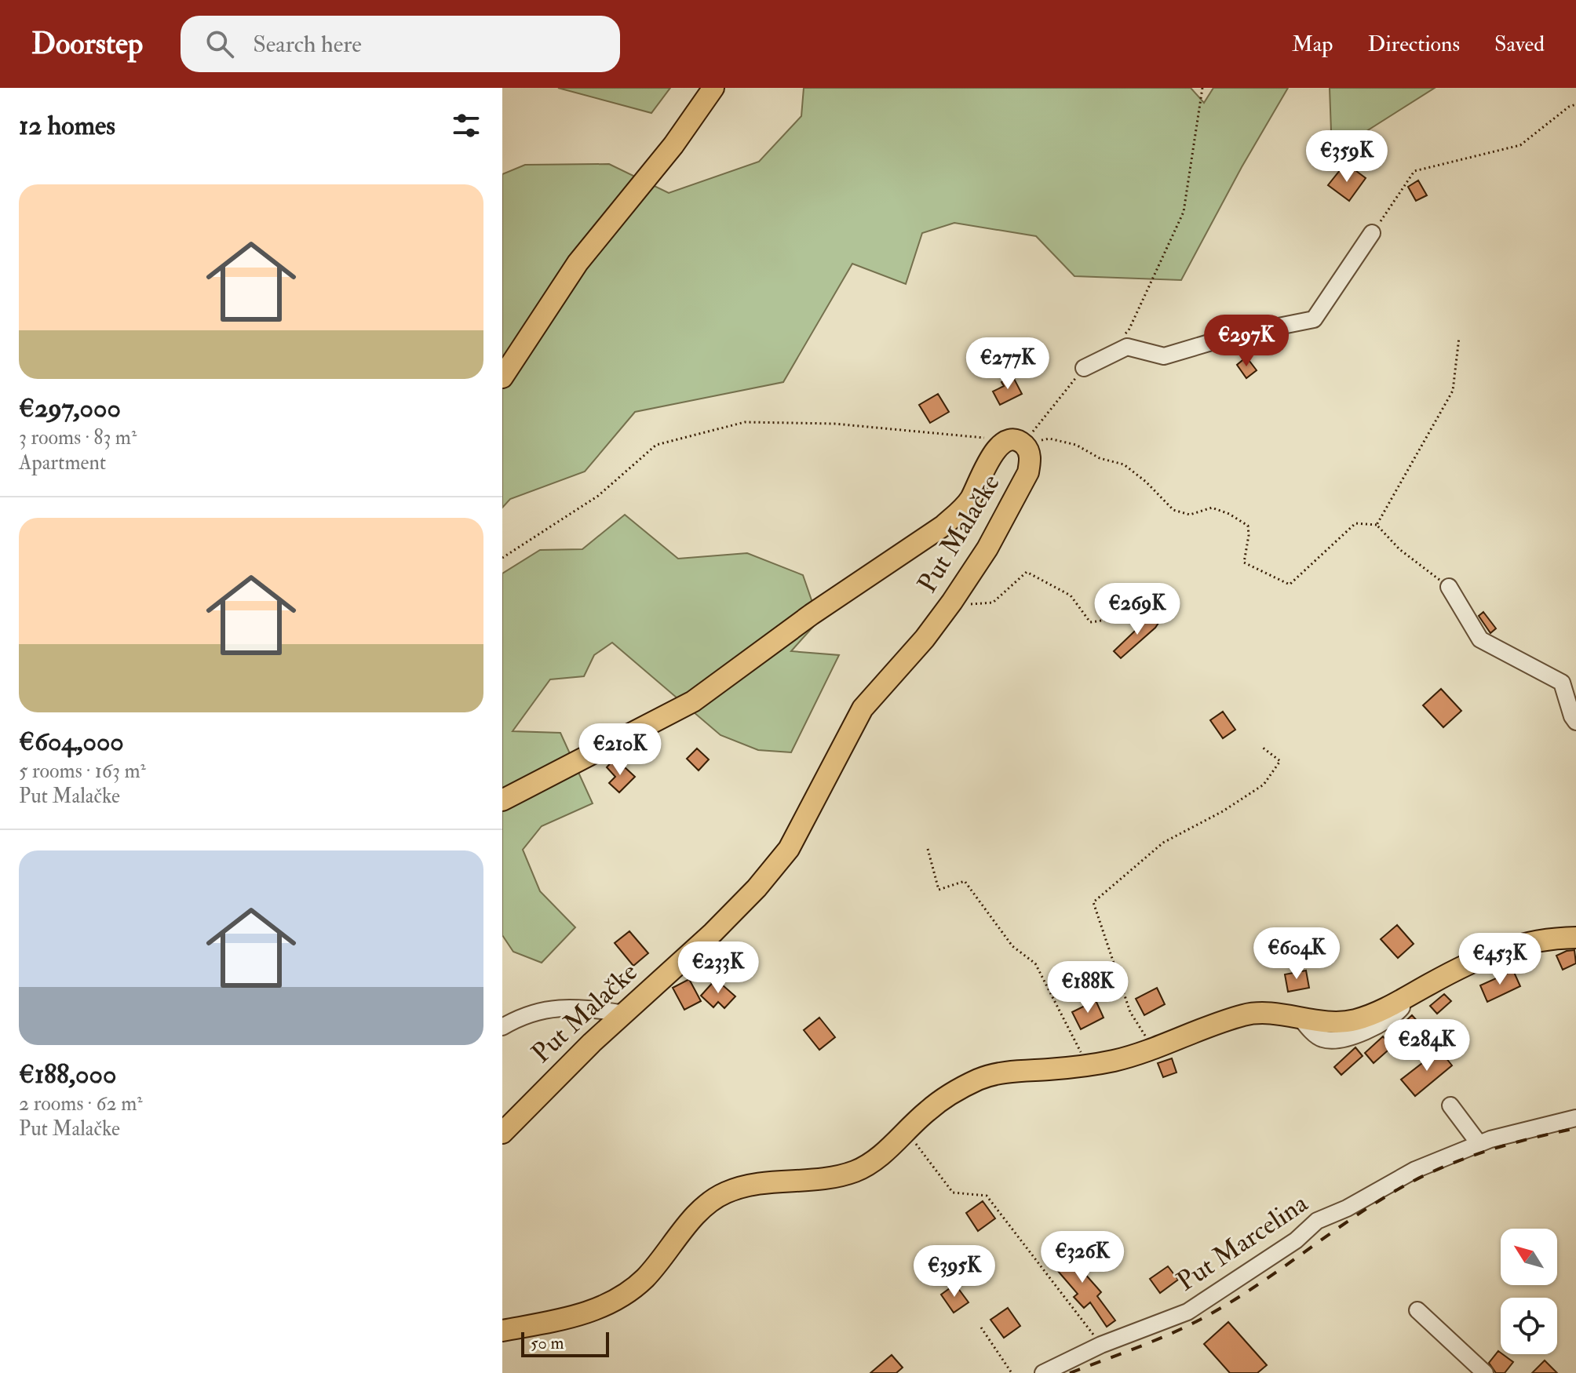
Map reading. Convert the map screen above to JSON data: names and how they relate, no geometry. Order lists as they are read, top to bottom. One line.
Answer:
{"streets":{"main road":["Put Malačke"],"street":["Put Marcelina"]},"scale_bar":"50 m","north":"top left","page":{"header":"Doorstep","search":"Search here","nav":["Map","Directions","Saved"],"heading":"12 homes","price":["€359K","€297K","€277K","€269K","€210K","€604K","€453K","€233K","€188K","€284K","€326K","€395K"],"list":[{"name":"€297,000","note":"3 rooms · 83 m² · Apartment"},{"name":"€604,000","note":"5 rooms · 163 m² · Put Malačke"},{"name":"€188,000","note":"2 rooms · 62 m² · Put Malačke"}],"scale":"50 m"}}
